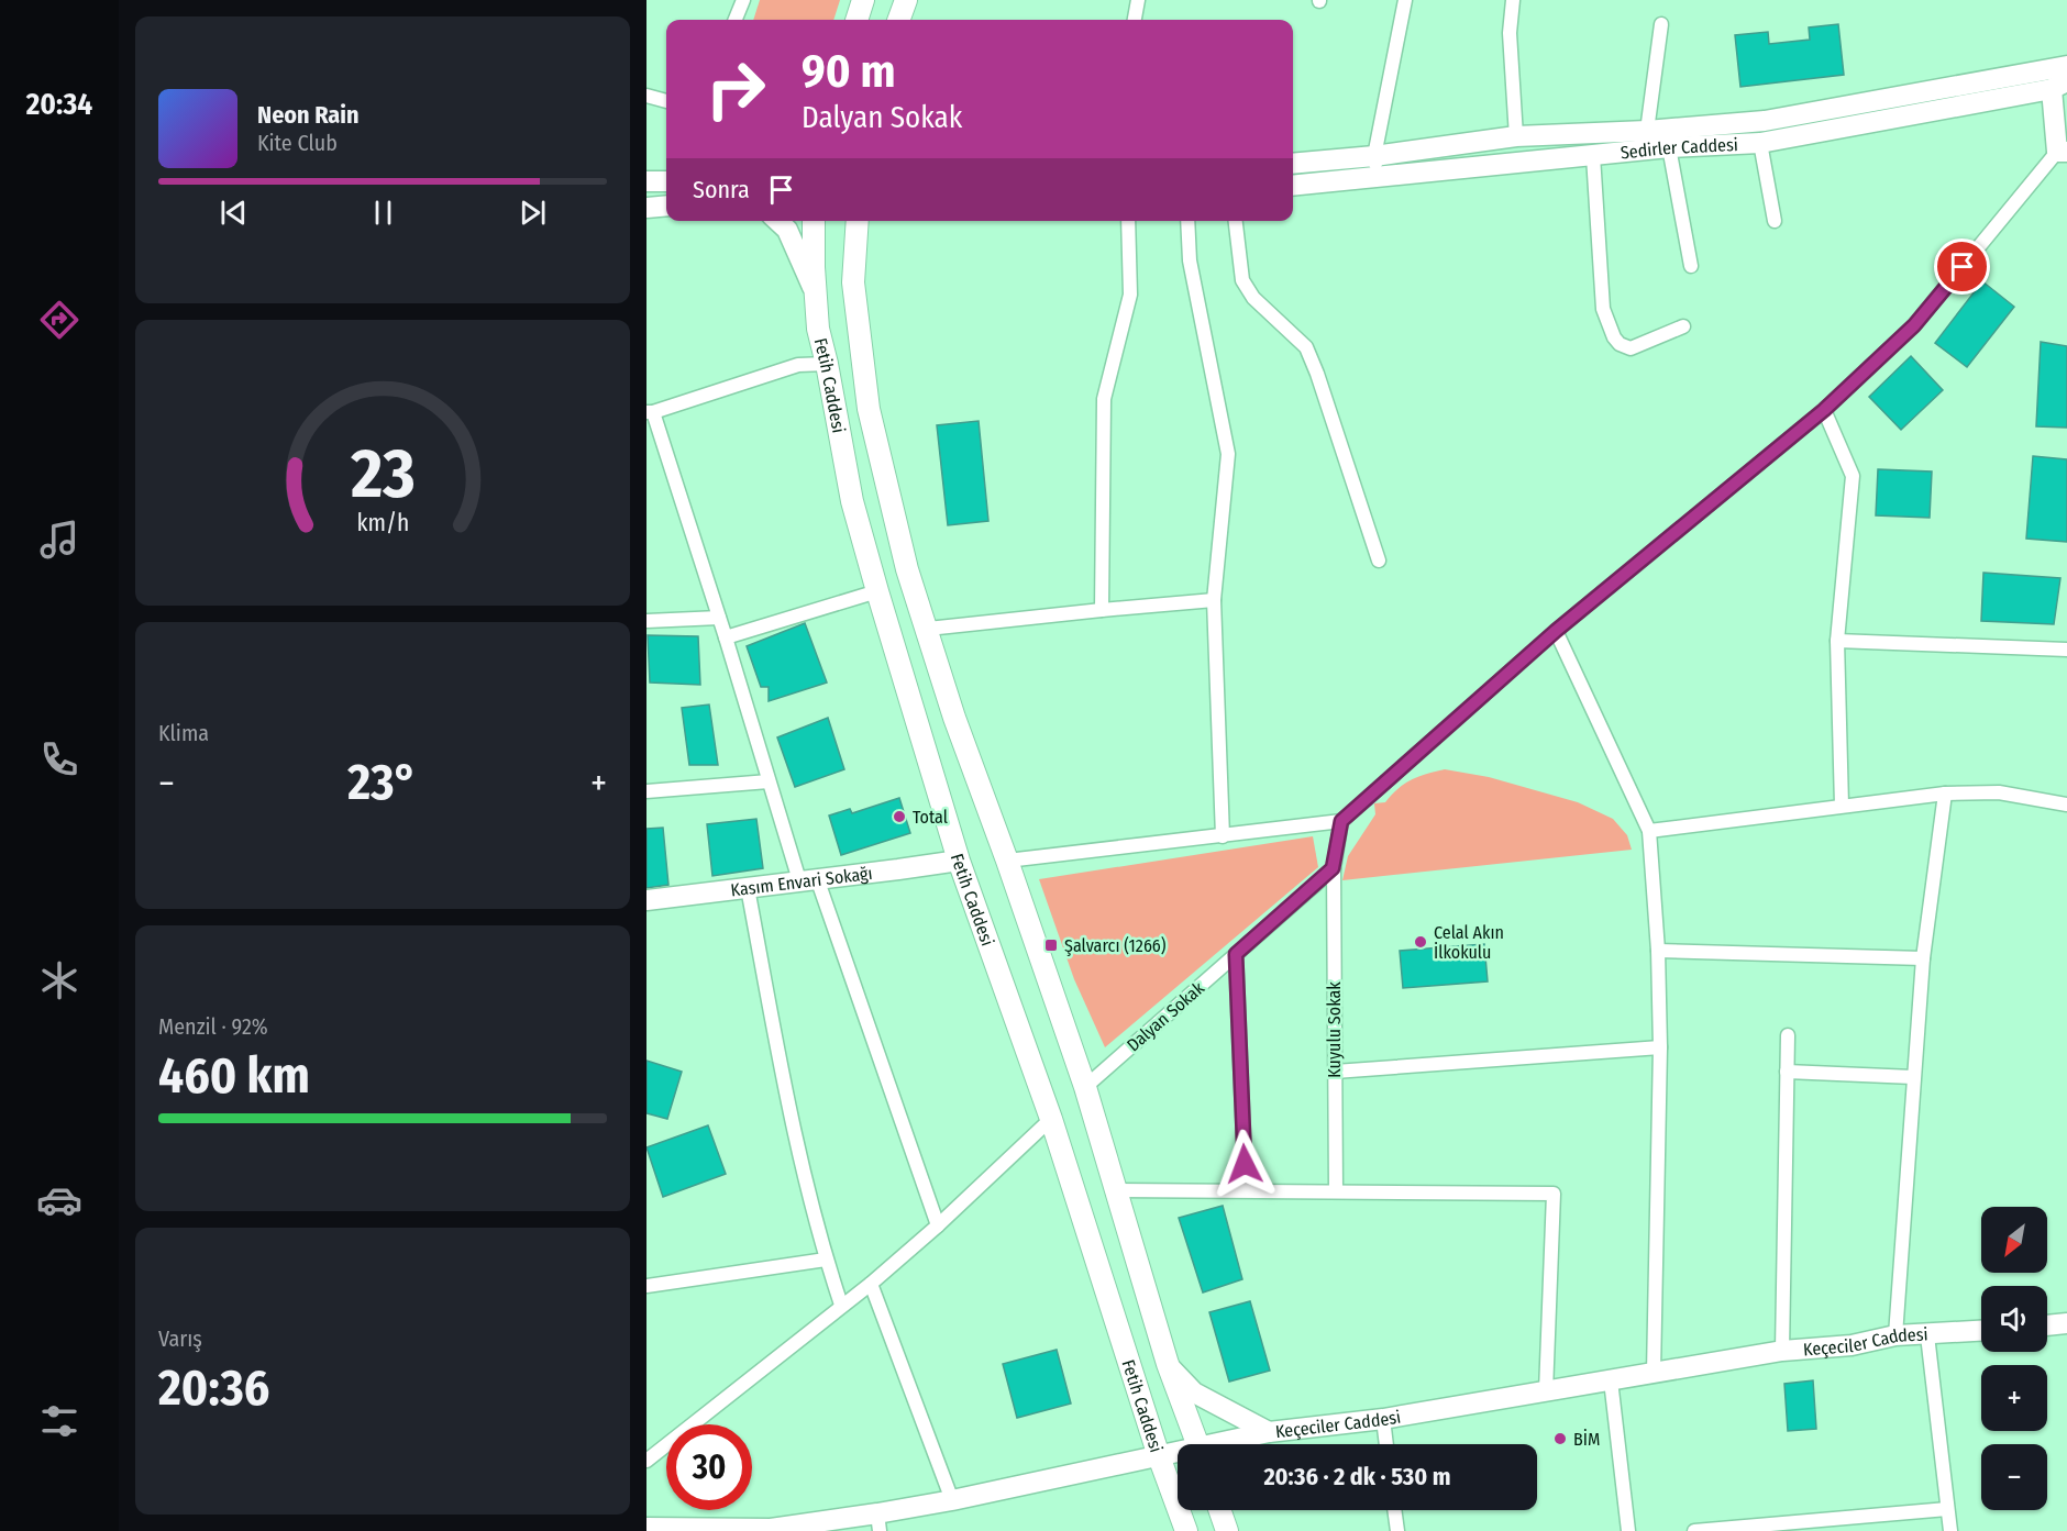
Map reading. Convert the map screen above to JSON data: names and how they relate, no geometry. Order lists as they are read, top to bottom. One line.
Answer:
{"streets":{"main road":["Fetih Caddesi"],"street":["Sedirler Caddesi","Kasım Envari Sokağı","Dalyan Sokak","Kuyulu Sokak","Keçeciler Caddesi"]},"crossings":[["Fetih Caddesi","Kasım Envari Sokağı"],["Fetih Caddesi","Dalyan Sokak"],["Fetih Caddesi","Keçeciler Caddesi"],["Dalyan Sokak","Kuyulu Sokak"]],"places":{"other":["Total","Celal Akın İlkokulu","BİM"],"transit":["Şalvarcı (1266)"]},"north":"bottom left","page":{"tabs":"20:34","turn":["90 m","Dalyan Sokak"],"song":["Neon Rain","Kite Club"],"then":"Sonra","tile":["Klima",["Menzil · 92%","460 km"],["Varış","20:36"]],"heat":["−","23°","+"],"map_buttons":["+","−"],"limit":"30","trip":"20:36 · 2 dk · 530 m","gauge":["23","km/h"]}}
